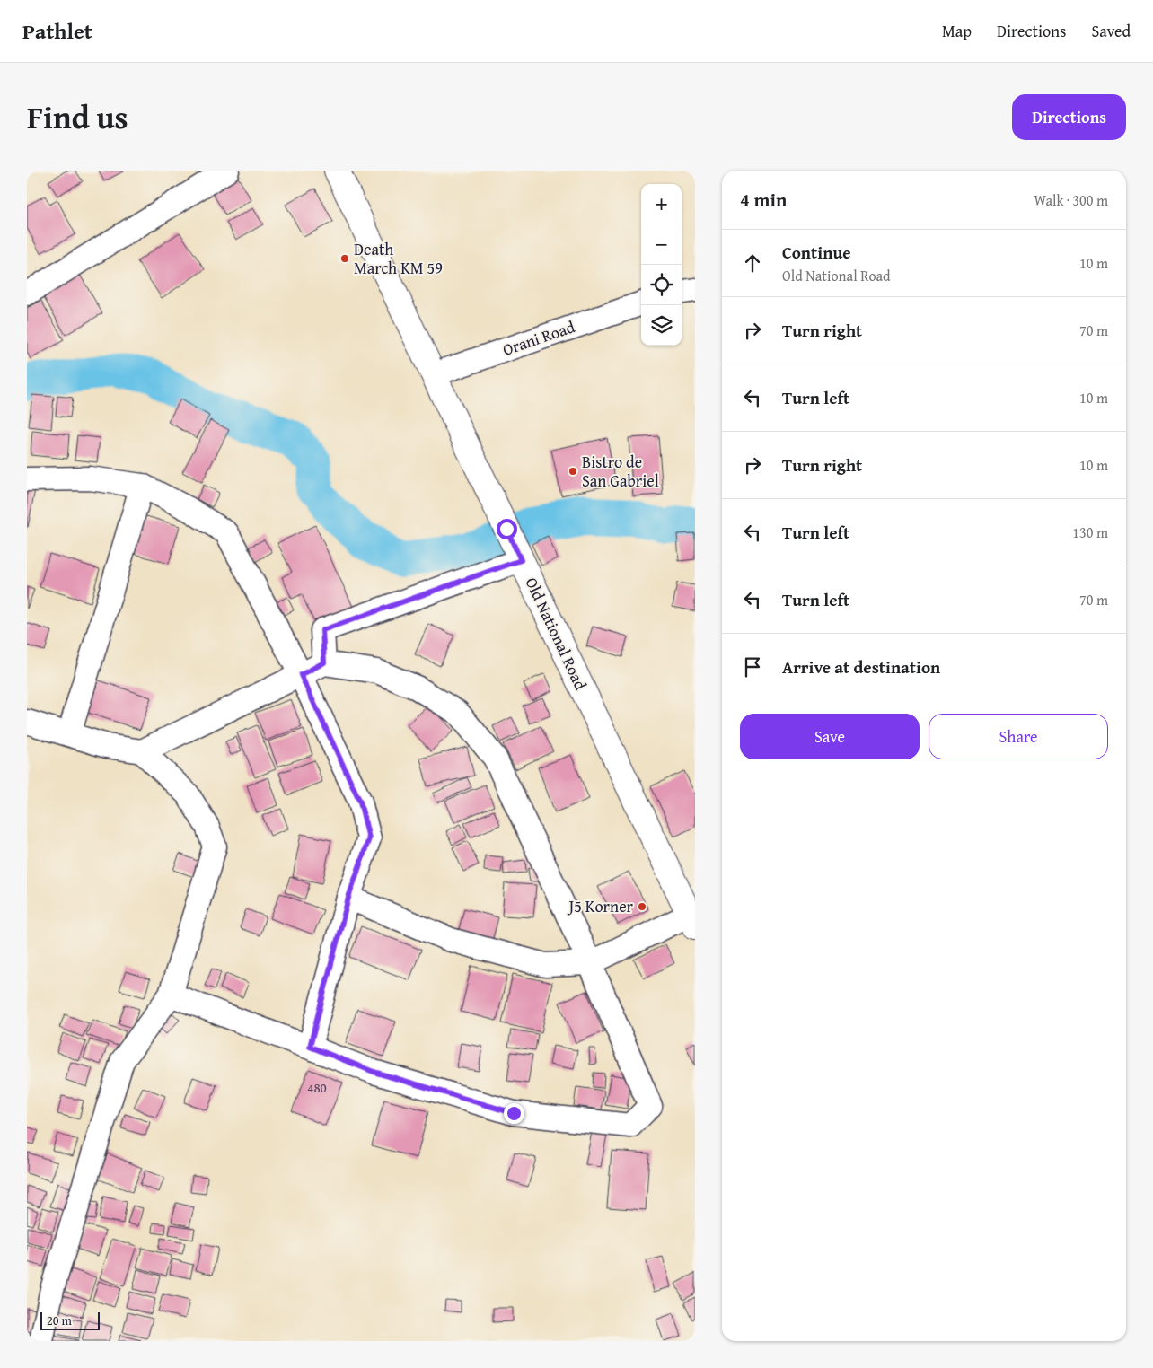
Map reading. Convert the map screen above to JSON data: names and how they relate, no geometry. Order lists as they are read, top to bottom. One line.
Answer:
{"streets":{"main road":["Old National Road"],"street":["Orani Road"]},"crossings":[["Orani Road","Old National Road"]],"places":["Death March KM 59","Bistro de San Gabriel","J5 Korner"],"house_numbers":["480"],"scale_bar":"20 m","page":{"header":"Pathlet","nav":["Map","Directions","Saved"],"title":"Find us","buttons":["Directions",["Save","Share"]],"heading":["4 min","Walk · 300 m"],"map_buttons":["+","−"],"list":[["Continue","Old National Road","10 m"],["Turn right","70 m"],["Turn left","10 m"],["Turn right","10 m"],["Turn left","130 m"],["Turn left","70 m"],"Arrive at destination"],"scale":"20 m"}}
